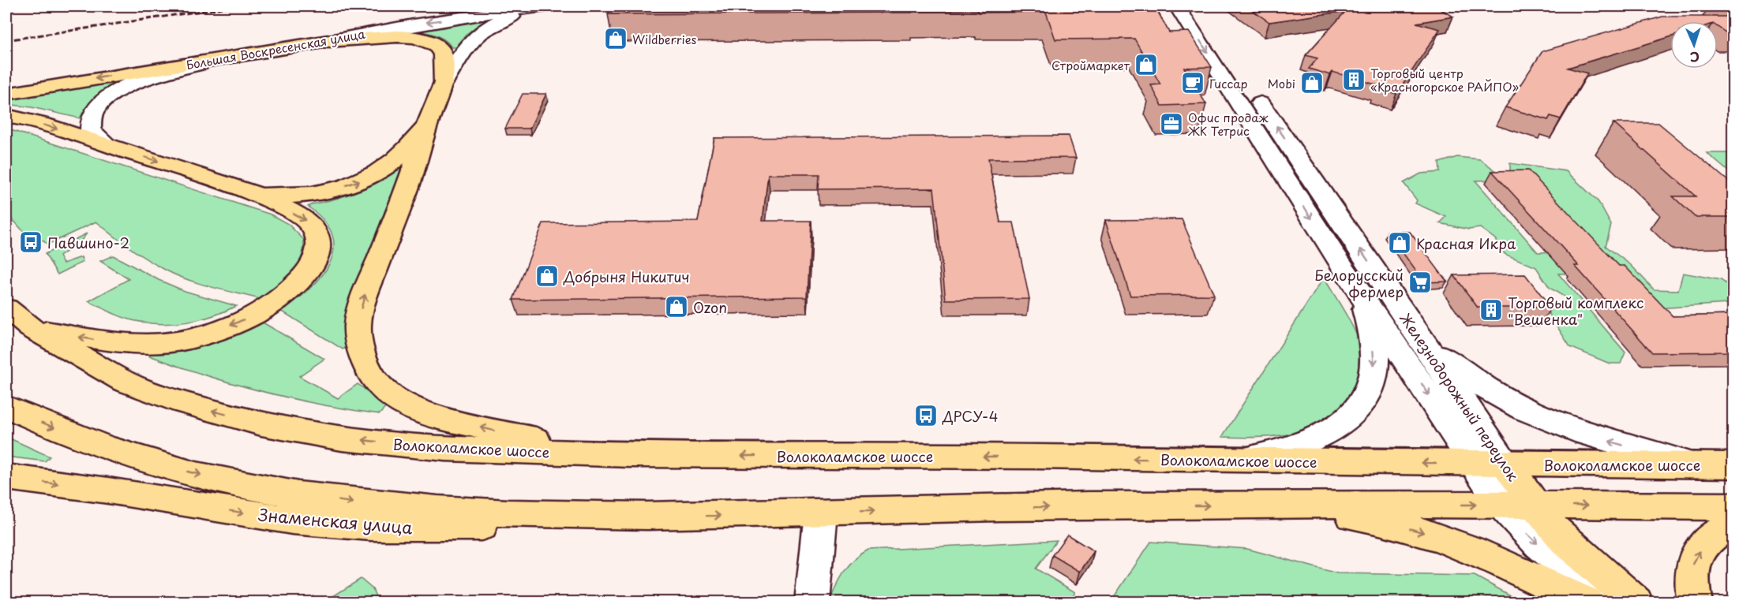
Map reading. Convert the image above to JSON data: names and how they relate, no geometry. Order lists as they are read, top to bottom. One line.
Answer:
{"streets":{"main road":["Большая Воскресенская улица","Железнодорожный переулок","Волоколамское шоссе","Знаменская улица"]},"crossings":[["Железнодорожный переулок","Волоколамское шоссе"]],"one_way":["Большая Воскресенская улица"],"places":{"shop":["Wildberries","Строймаркет","Mobi","Красная Икра","Добрыня Никитич","Ozon"],"building":["Торговый центр «Красногорское РАЙПО»","Торговый комплекс \"Вешенка\""],"cafe":["Гиссар"],"office":["Офис продаж ЖК Тетрис"],"bus stop":["Павшино-2","ДРСУ-4"],"supermarket":["Белорусский фермер"]},"north":"bottom"}
